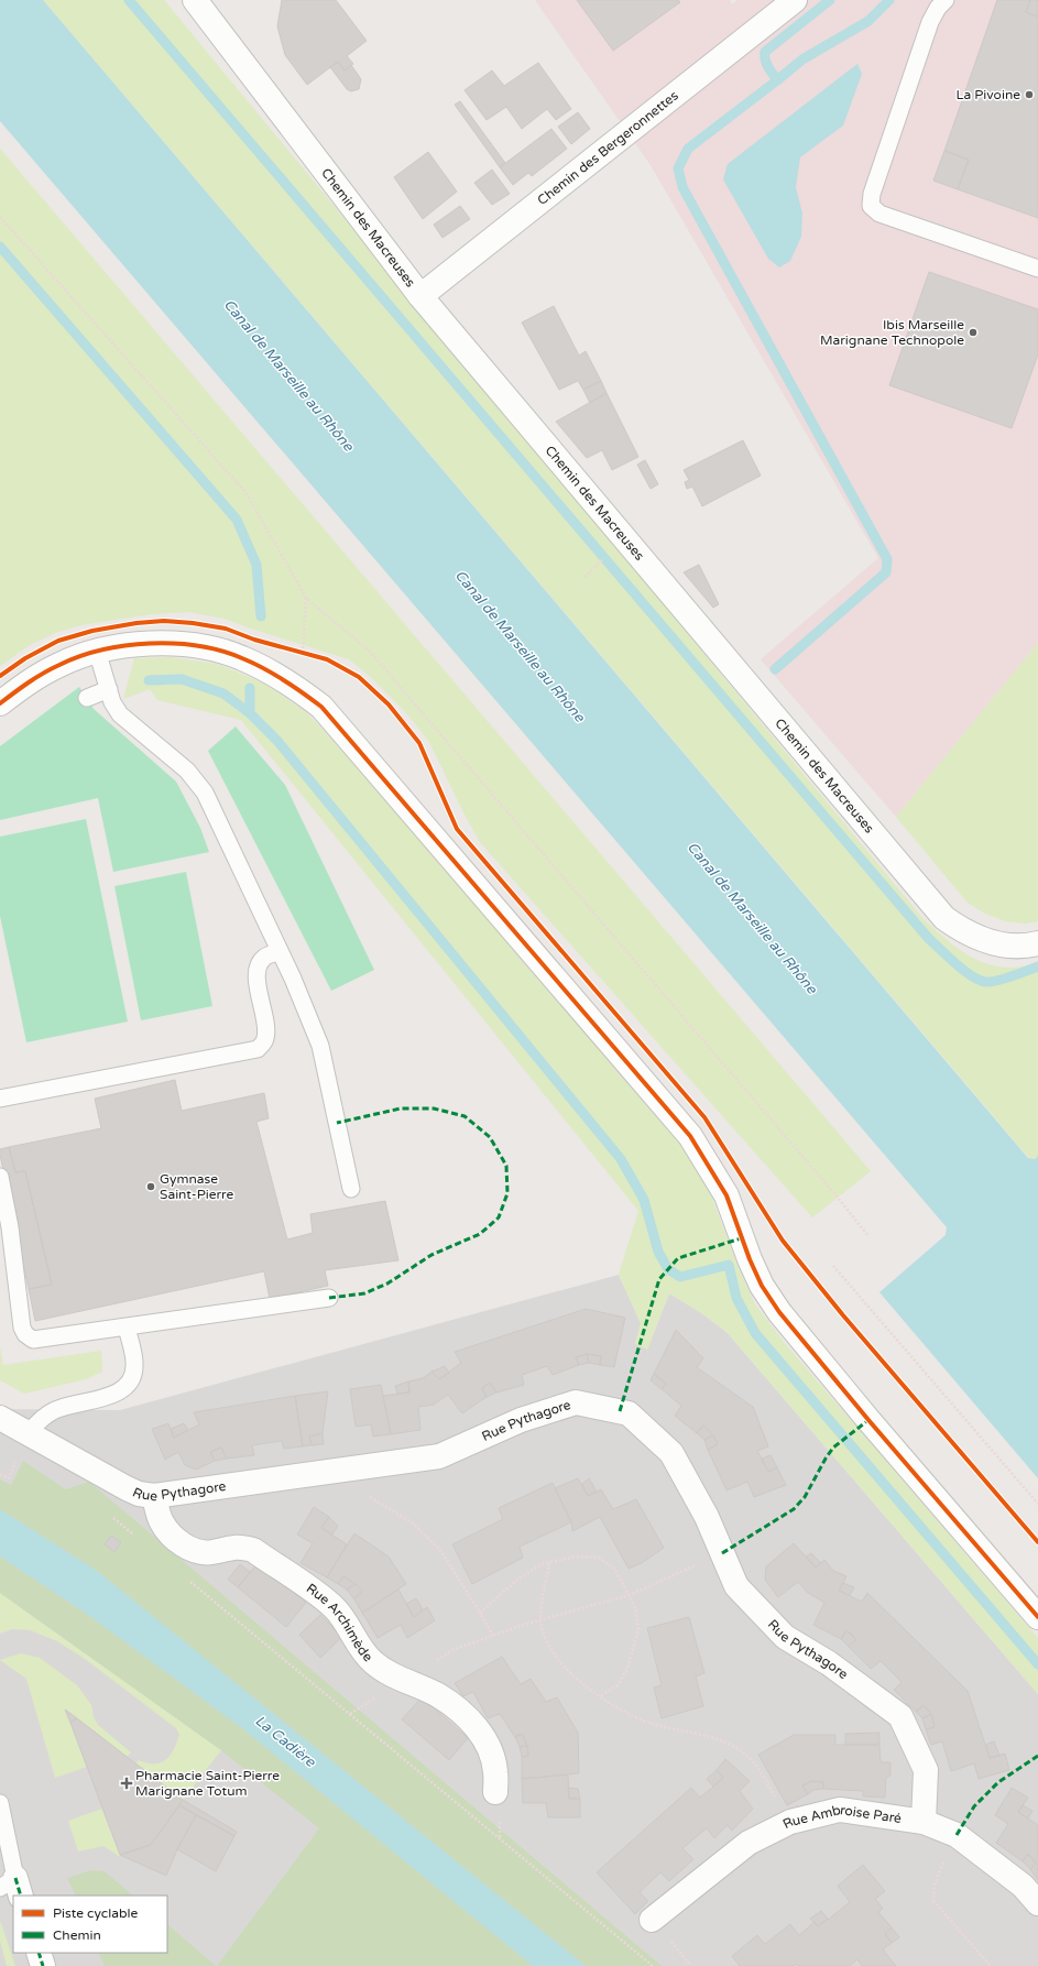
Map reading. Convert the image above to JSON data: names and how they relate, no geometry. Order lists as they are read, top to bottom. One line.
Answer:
{"streets":{"street":["Chemin des Bergeronnettes","Chemin des Macreuses","Rue Pythagore","Rue Archimède","Rue Ambroise Paré"]},"crossings":[["Chemin des Bergeronnettes","Chemin des Macreuses"],["Rue Pythagore","Rue Archimède"],["Rue Pythagore","Rue Ambroise Paré"]],"water":["Canal de Marseille au Rhône","La Cadière"],"places":{"other":["La Pivoine","Ibis Marseille Marignane Technopole","Gymnase Saint-Pierre"],"health":["Pharmacie Saint-Pierre Marignane Totum"]},"legend":["Piste cyclable","Chemin"]}
